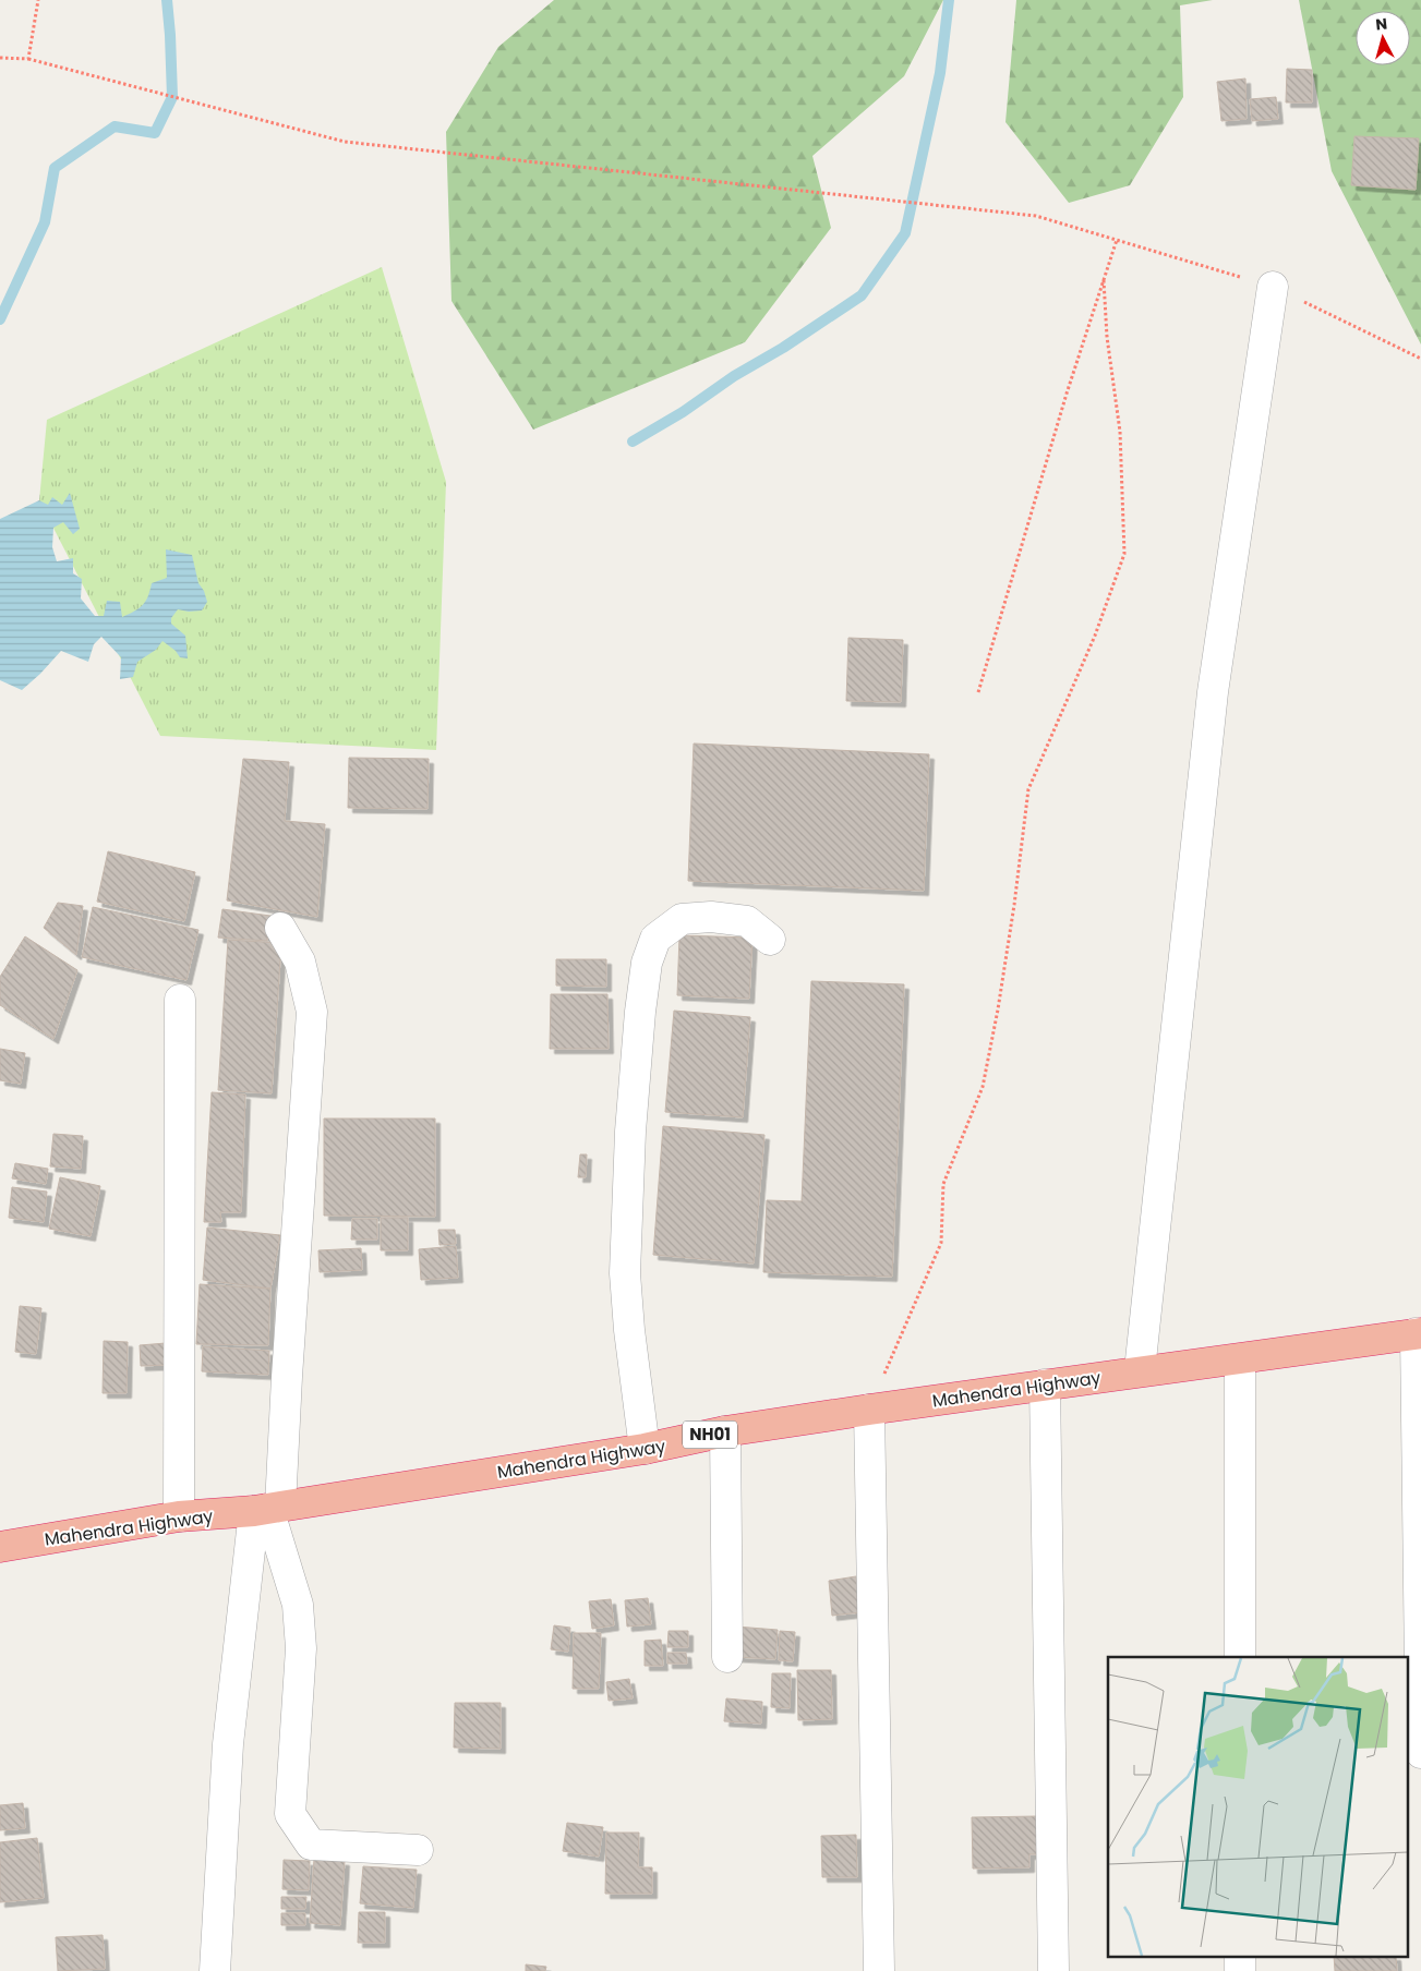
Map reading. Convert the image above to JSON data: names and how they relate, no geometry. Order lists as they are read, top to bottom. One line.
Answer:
{"streets":{"highway":["Mahendra Highway","NH01"]},"north":"top"}
